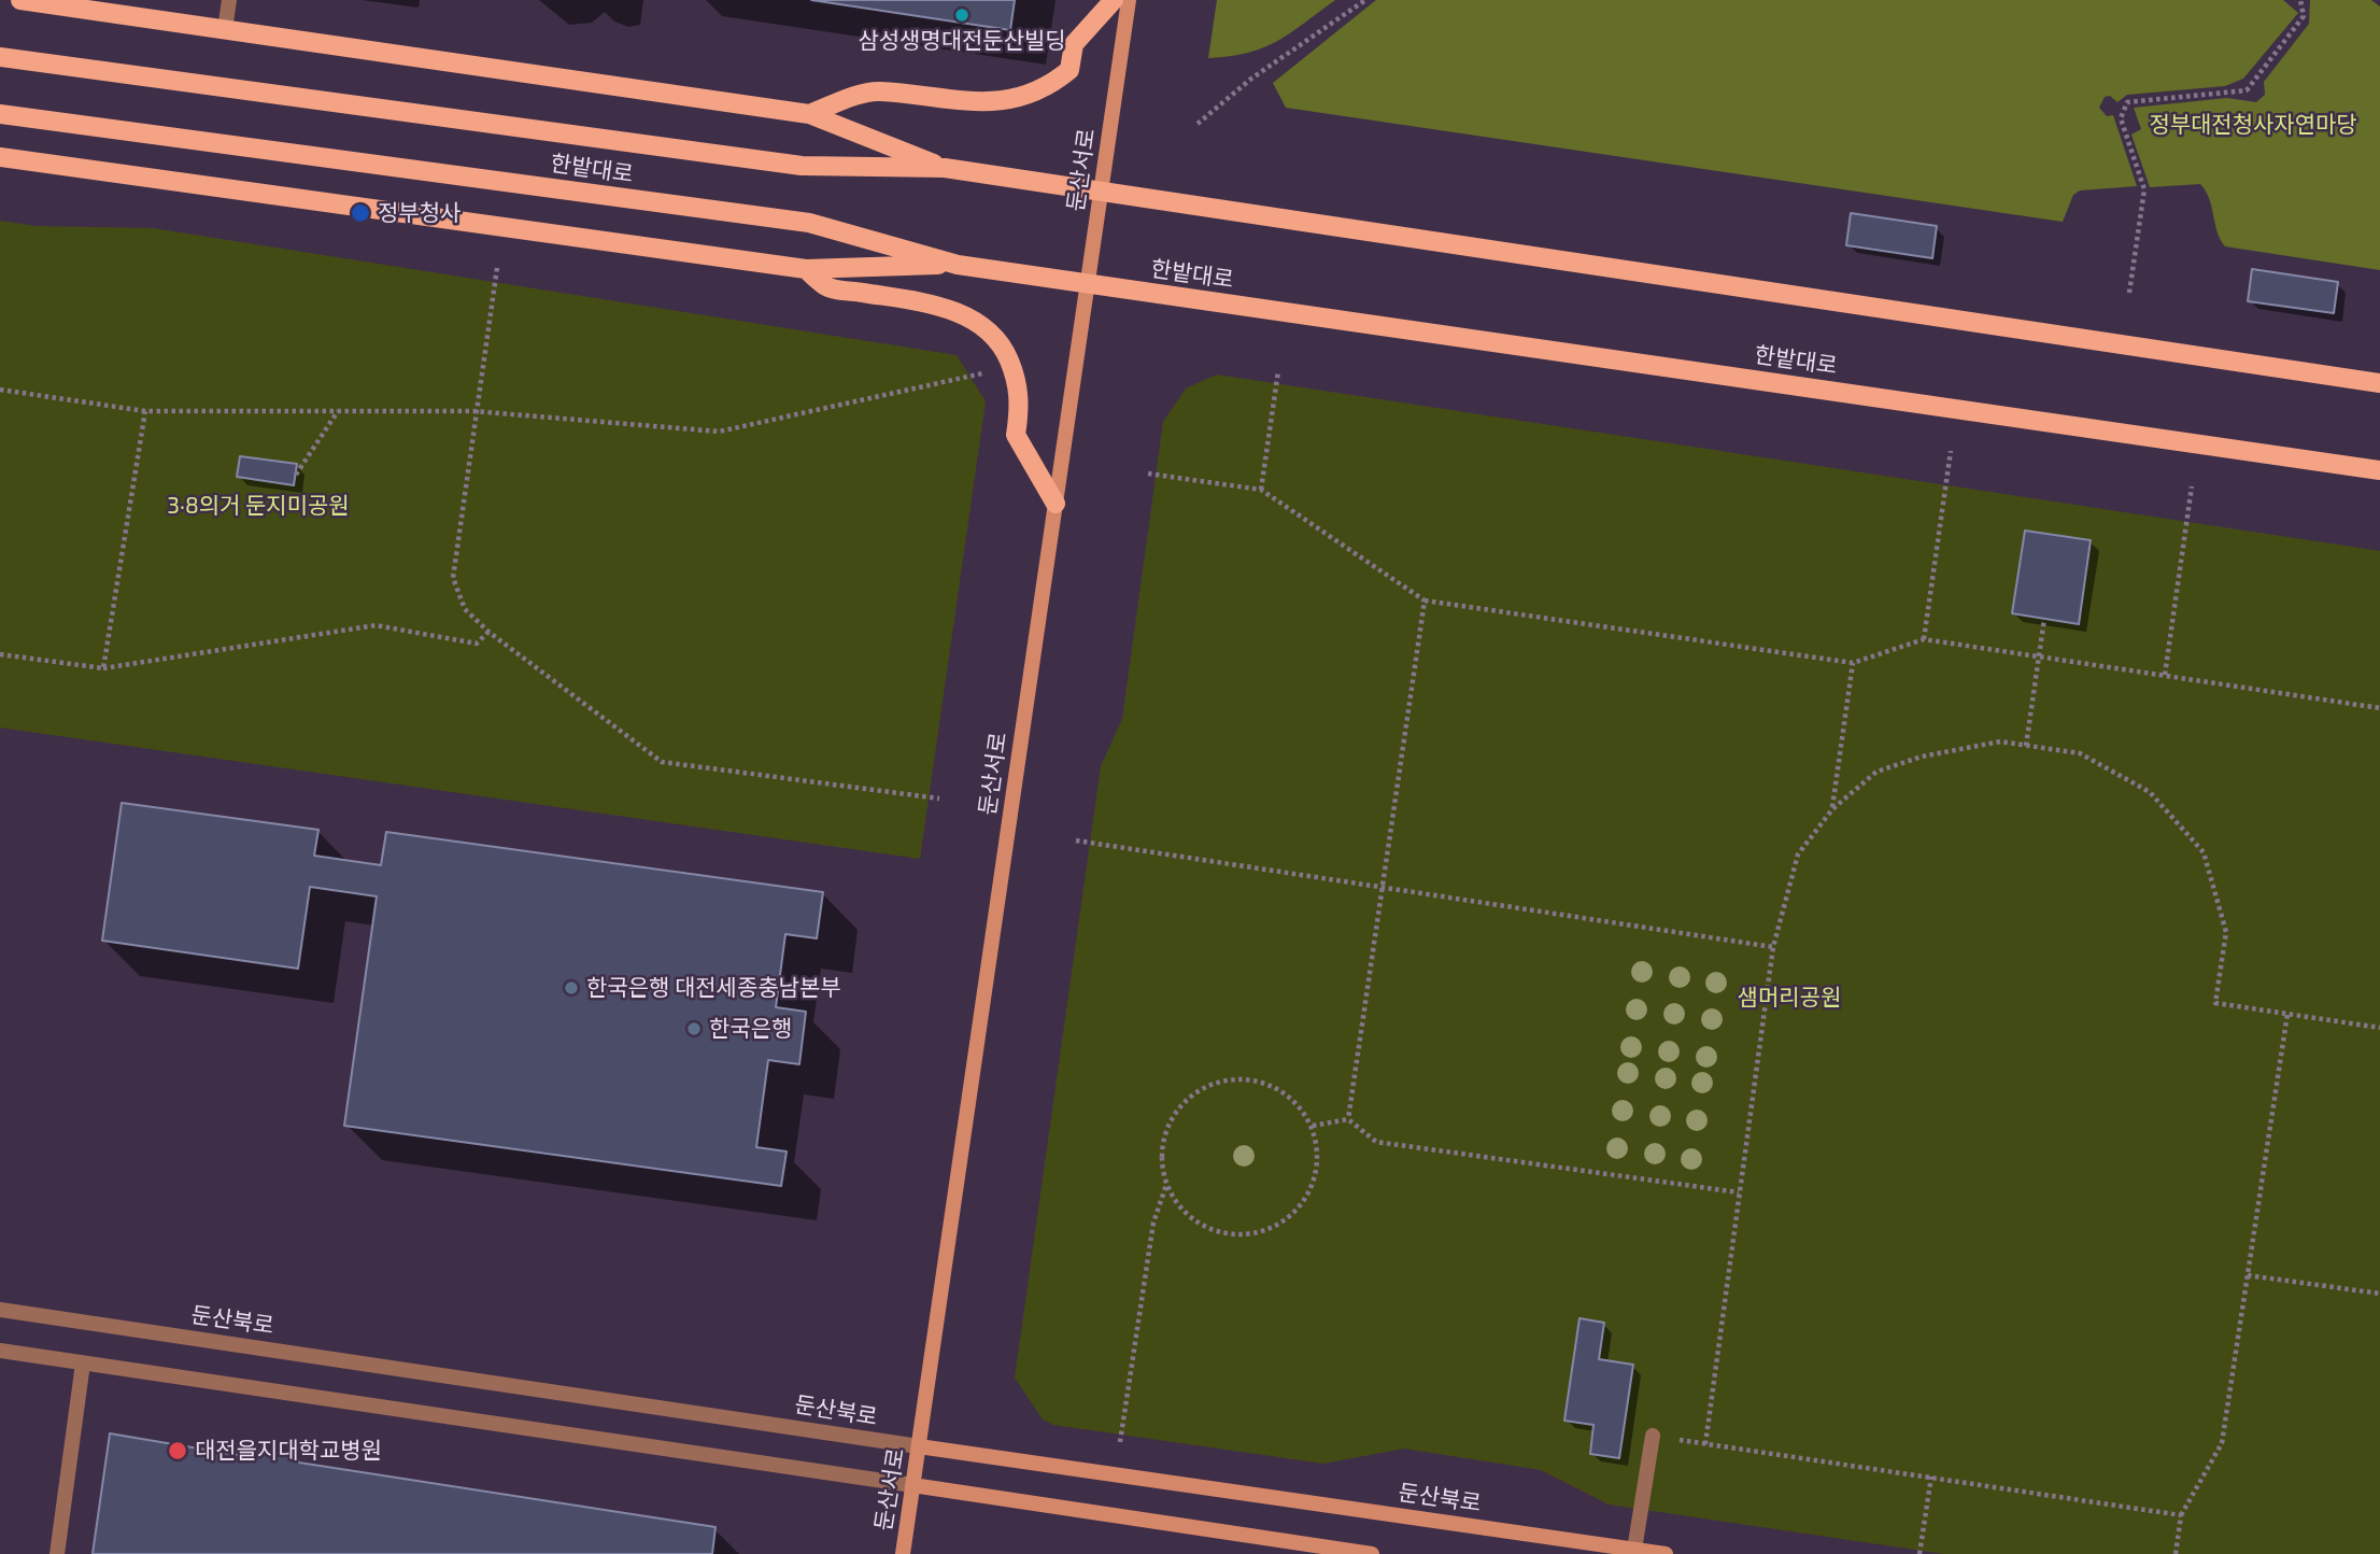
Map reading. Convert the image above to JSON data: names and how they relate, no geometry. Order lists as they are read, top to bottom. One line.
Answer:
{"streets":{"main road":["한밭대로","둔산서로","둔산북로"]},"crossings":[["한밭대로","둔산서로"],["둔산서로","둔산북로"]],"parks":["정부대전청사자연마당","3·8의거 둔지미공원","샘머리공원"],"places":["삼성생명대전둔산빌딩","정부청사","한국은행 대전세종충남본부","한국은행","대전을지대학교병원"]}
